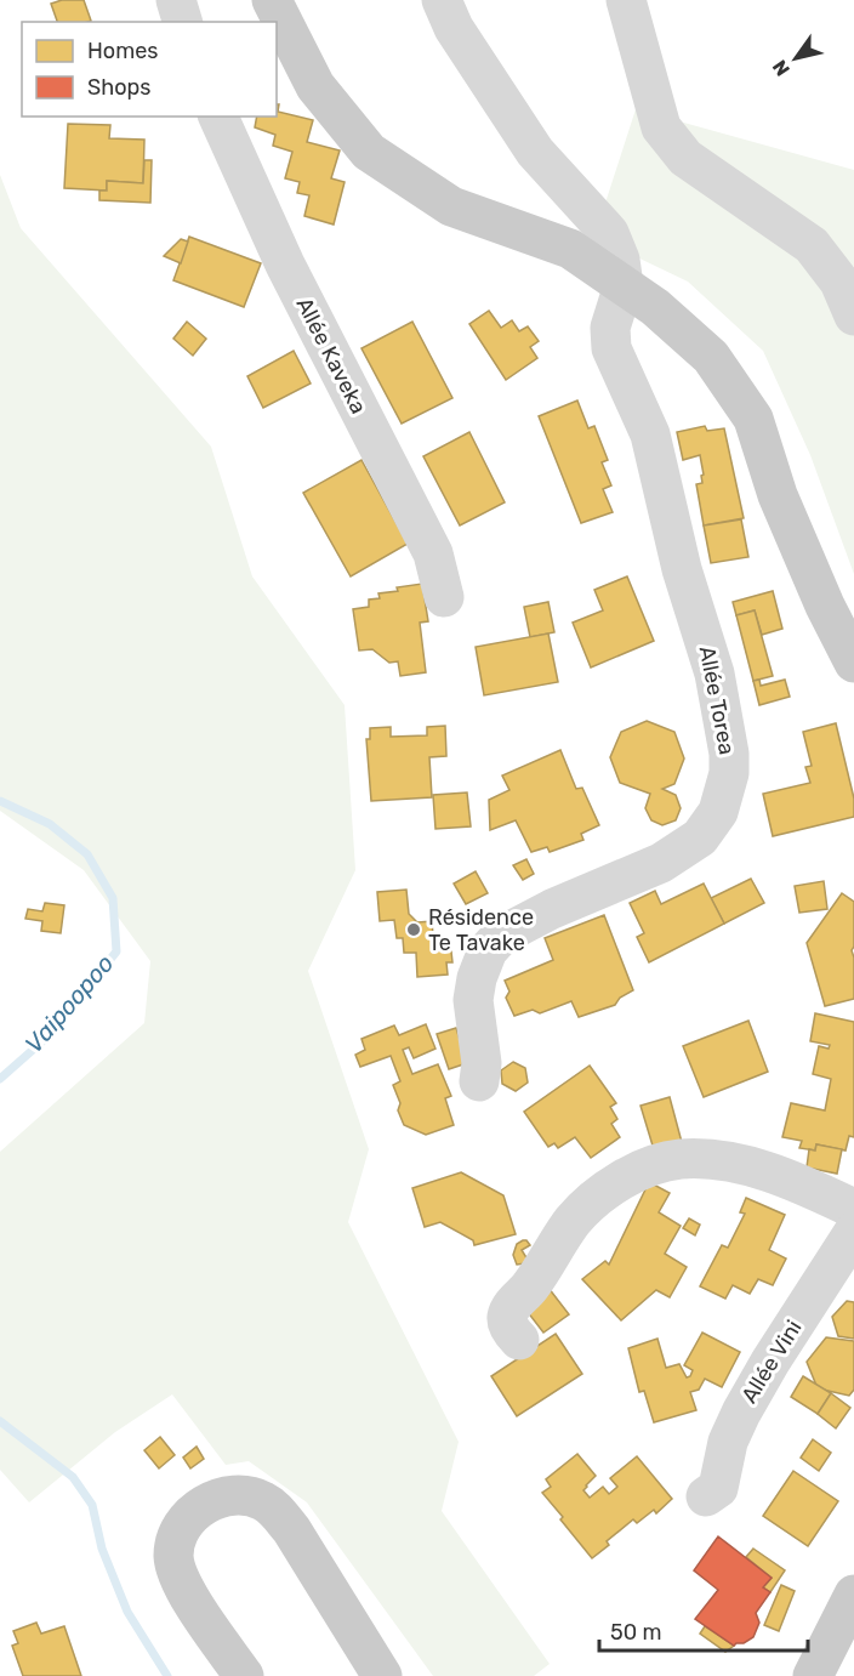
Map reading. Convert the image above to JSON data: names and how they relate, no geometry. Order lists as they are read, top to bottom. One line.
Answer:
{"streets":{"street":["Allée Kaveka","Allée Torea","Allée Vini"]},"water":["Vaipoopoo"],"places":["Résidence Te Tavake"],"legend":["Homes","Shops"],"scale_bar":"50 m","north":"bottom left"}
